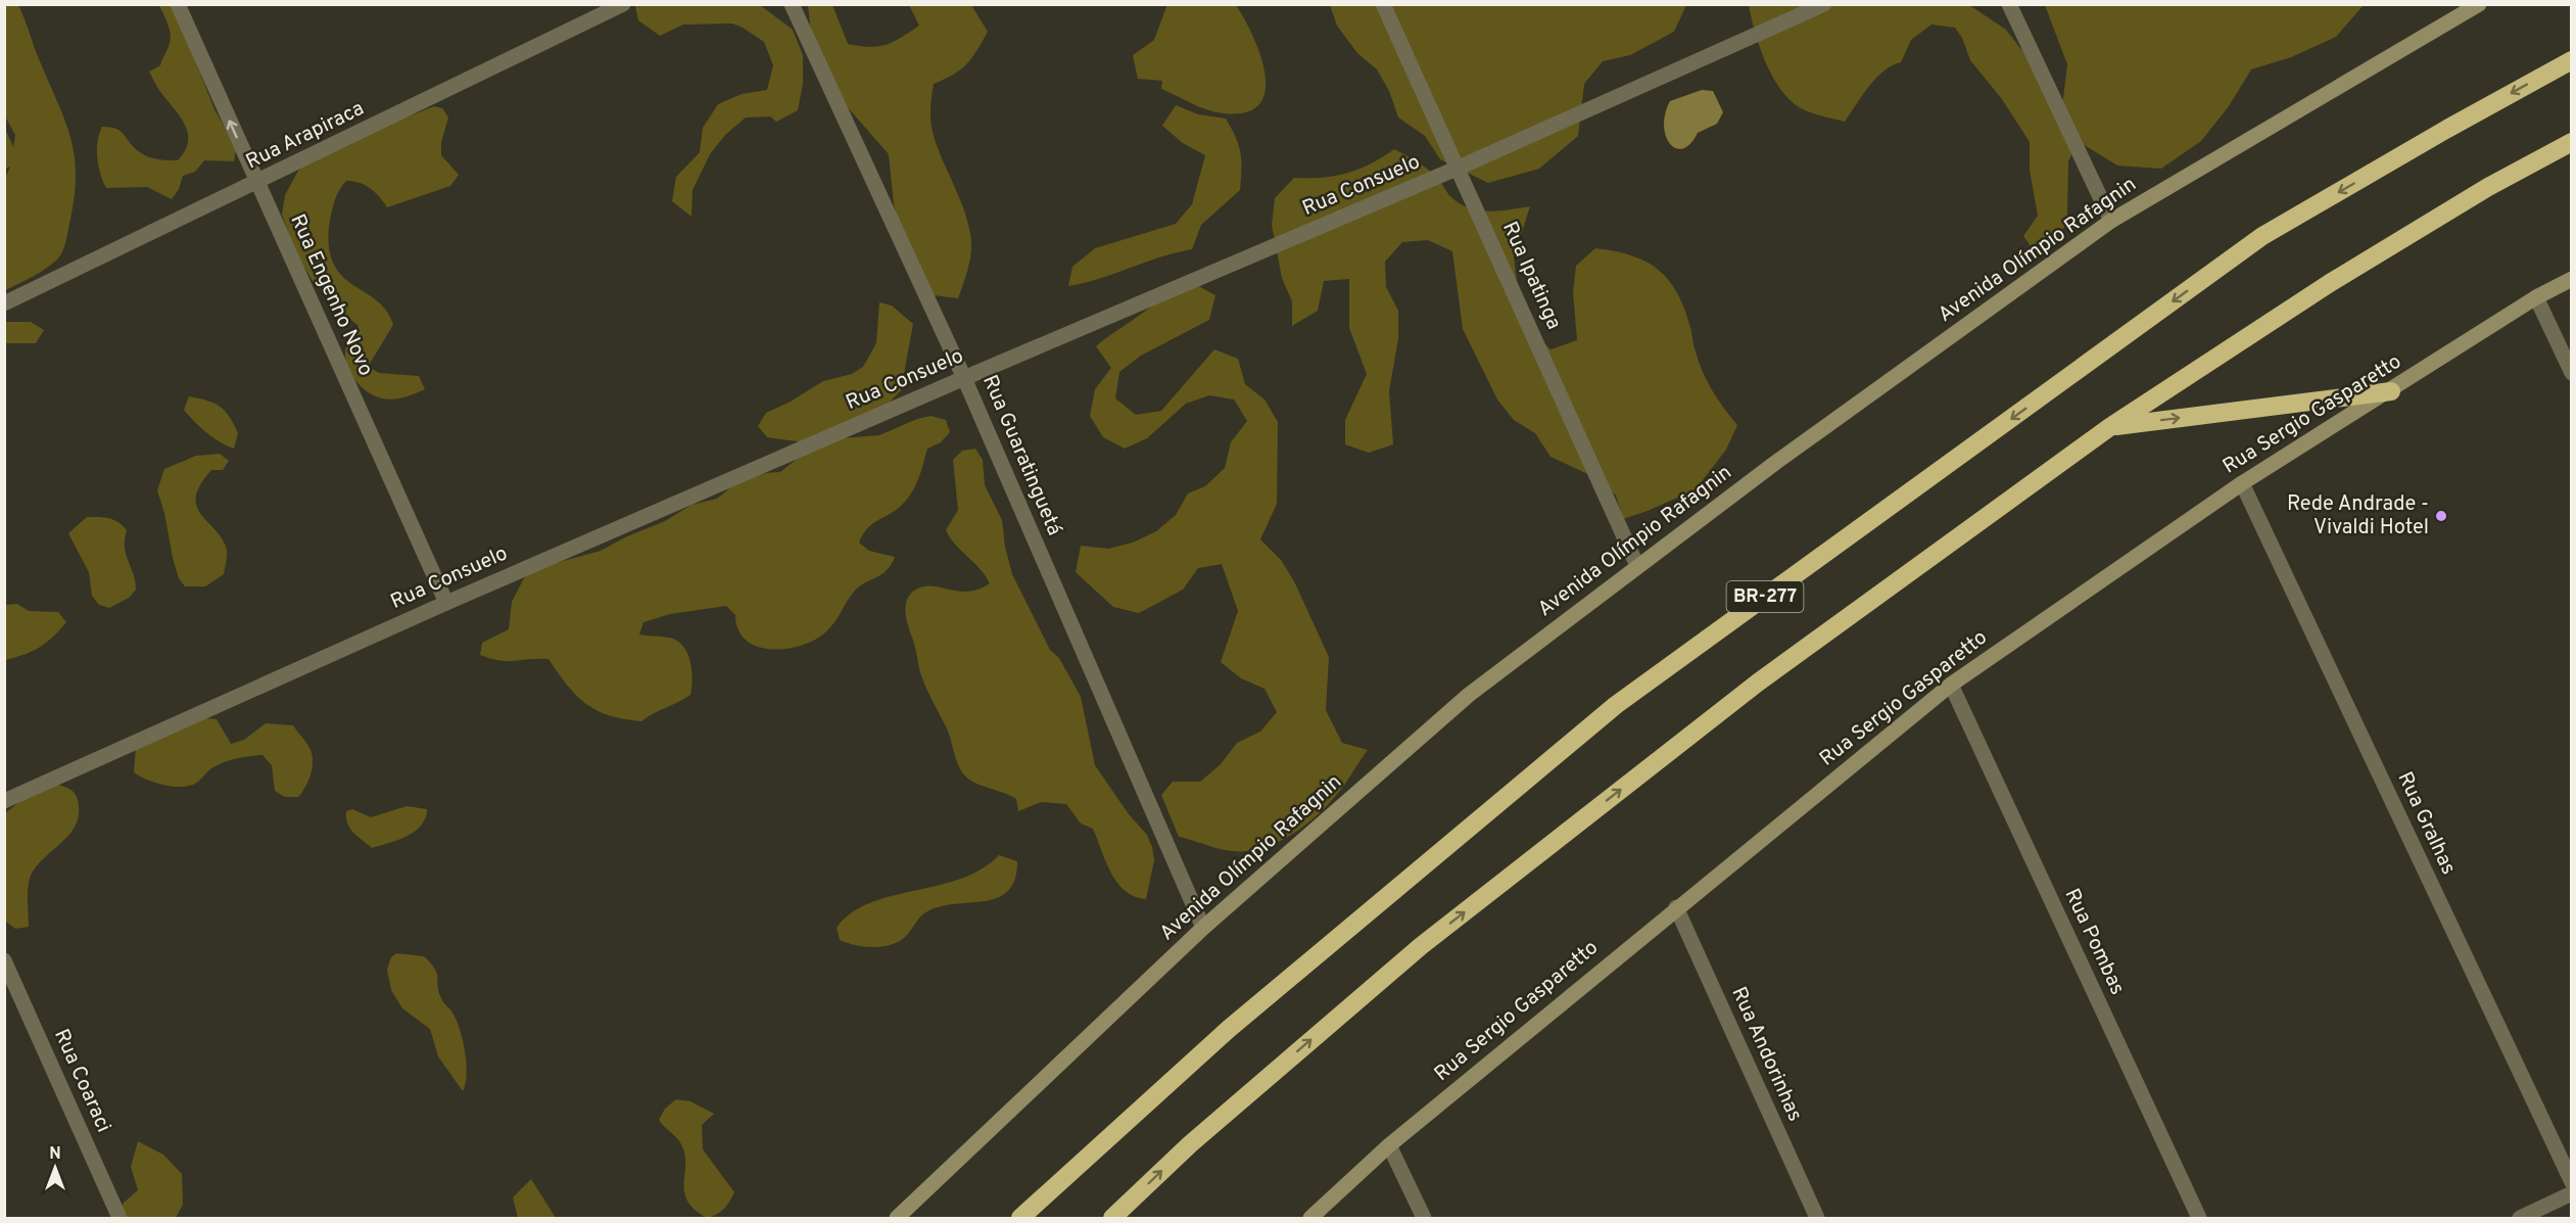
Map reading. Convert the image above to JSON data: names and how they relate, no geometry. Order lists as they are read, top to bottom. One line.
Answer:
{"streets":{"highway":["BR-277"],"street":["Rua Arapiraca","Rua Consuelo","Avenida Olímpio Rafagnin","Rua Ipatinga","Rua Engenho Novo","Rua Sergio Gasparetto","Rua Guaratinguetá","Rua Gralhas","Rua Pombas","Rua Andorinhas","Rua Coaraci"]},"crossings":[["Rua Arapiraca","Rua Engenho Novo"],["Rua Consuelo","Rua Ipatinga"],["Rua Consuelo","Rua Engenho Novo"],["Rua Consuelo","Rua Guaratinguetá"],["Avenida Olímpio Rafagnin","Rua Ipatinga"],["Avenida Olímpio Rafagnin","Rua Guaratinguetá"],["Rua Sergio Gasparetto","Rua Gralhas"],["Rua Sergio Gasparetto","Rua Pombas"],["Rua Sergio Gasparetto","Rua Andorinhas"]],"places":["Rede Andrade - Vivaldi Hotel"],"north":"top"}
